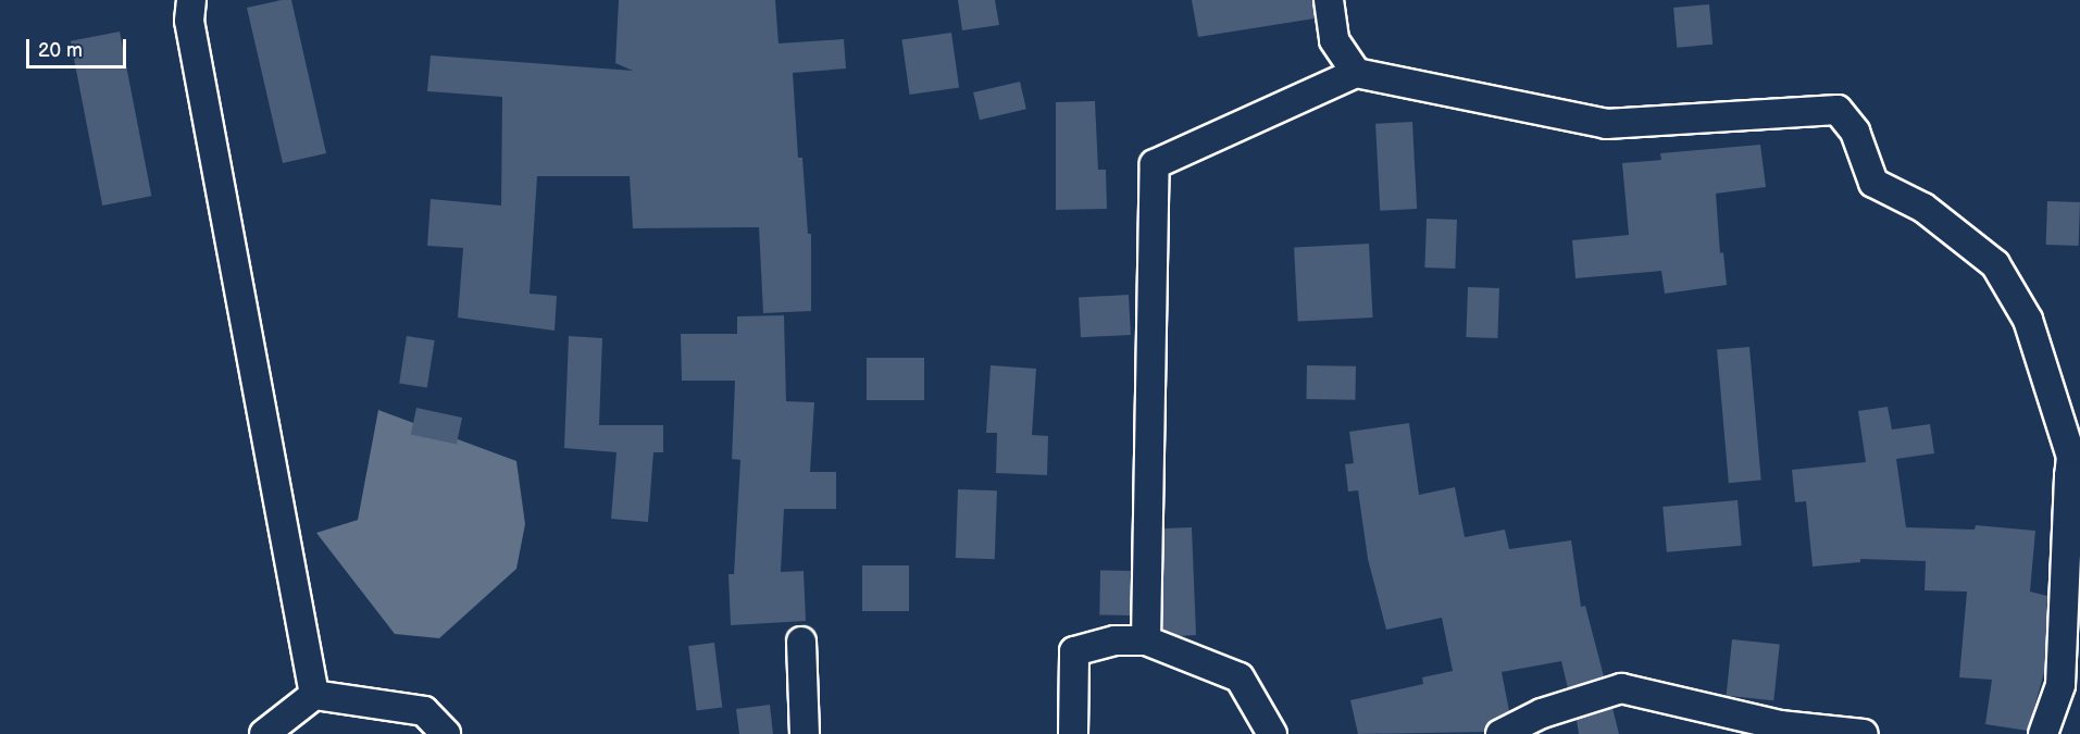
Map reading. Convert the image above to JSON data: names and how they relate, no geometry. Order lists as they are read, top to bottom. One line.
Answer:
{"scale_bar":"20 m"}
